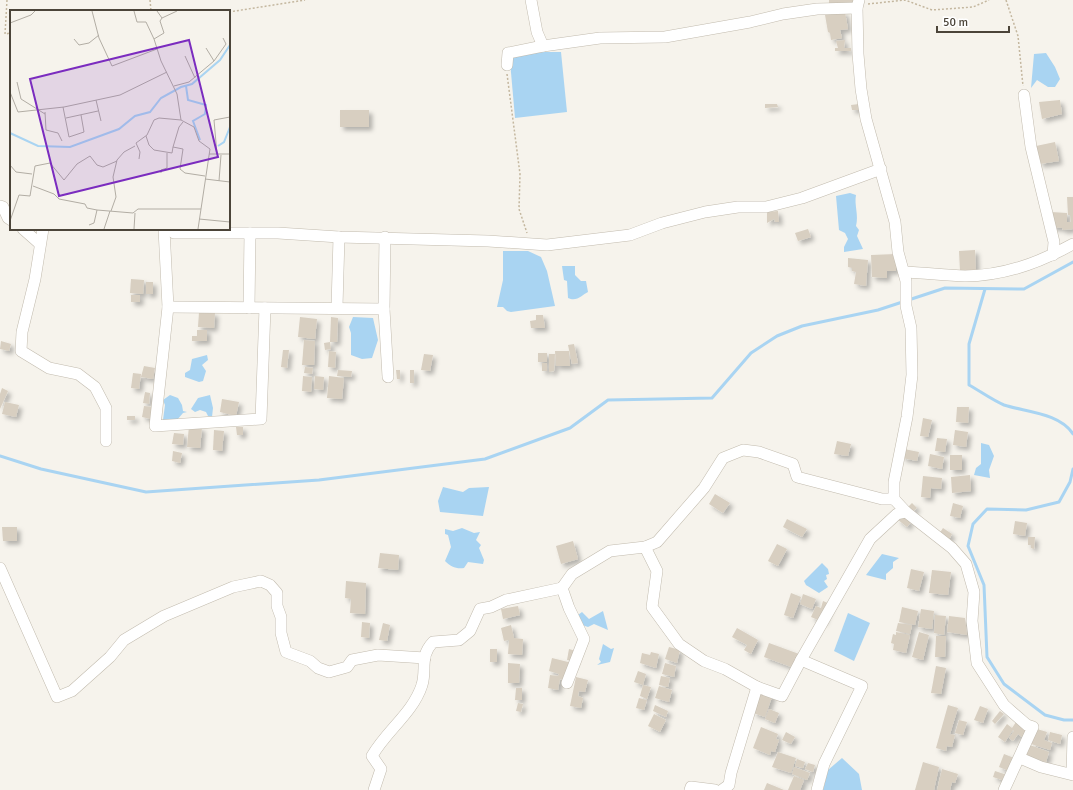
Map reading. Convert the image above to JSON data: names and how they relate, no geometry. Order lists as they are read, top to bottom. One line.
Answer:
{"scale_bar":"50 m"}
